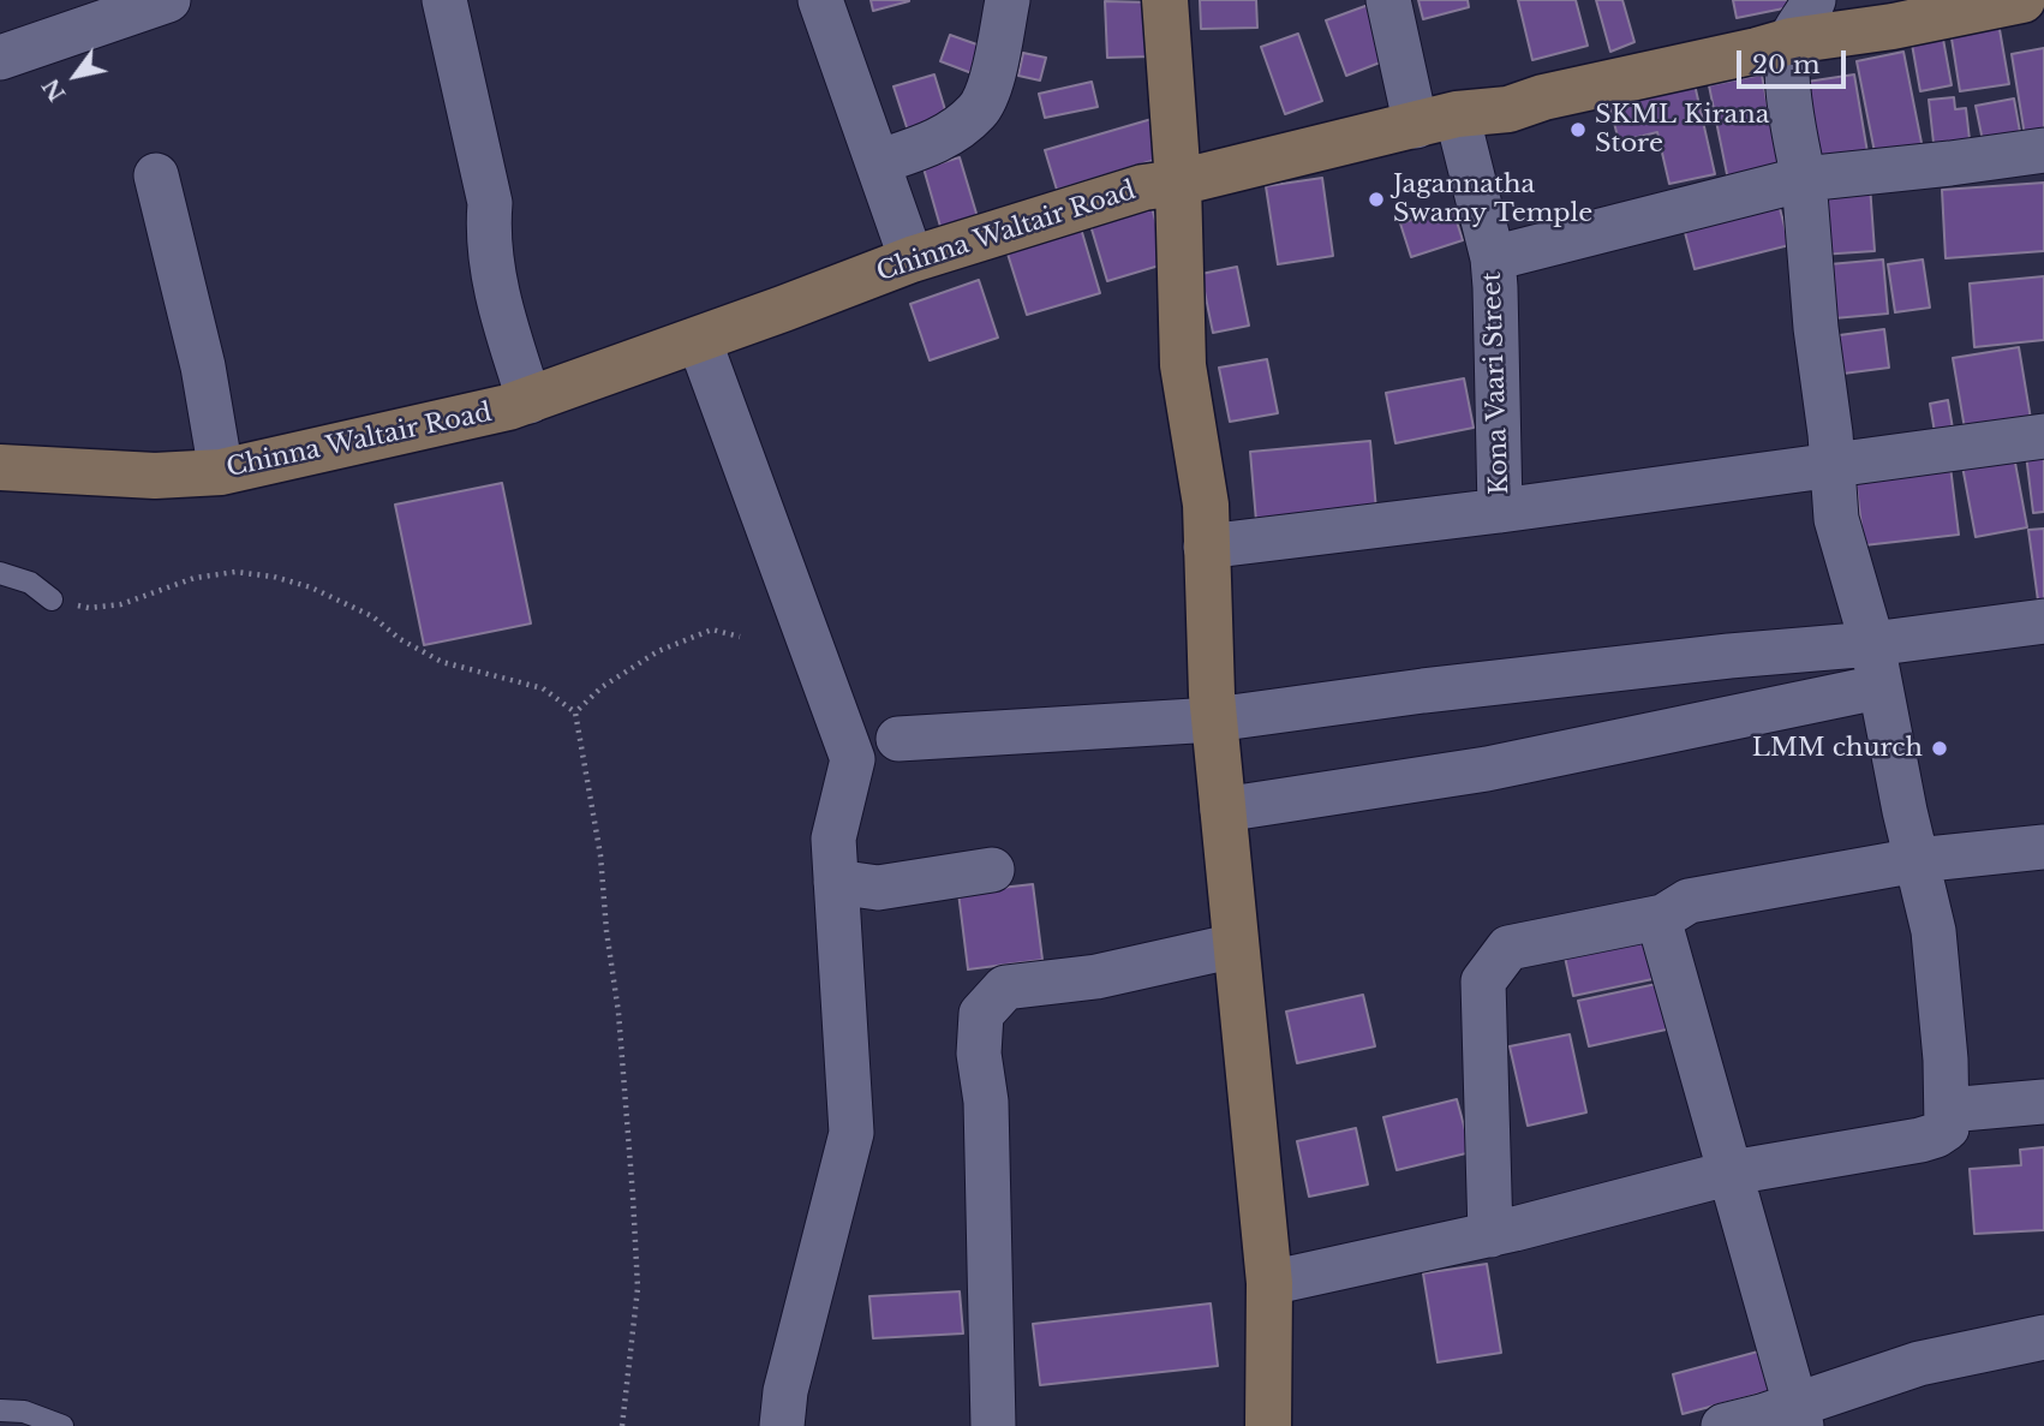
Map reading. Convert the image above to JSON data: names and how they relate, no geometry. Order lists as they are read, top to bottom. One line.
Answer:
{"streets":{"street":["Chinna Waltair Road","Kona Vaari Street"]},"crossings":[["Chinna Waltair Road","Kona Vaari Street"]],"places":["SKML Kirana Store","Jagannatha Swamy Temple","LMM church"],"scale_bar":"20 m","north":"bottom left"}
